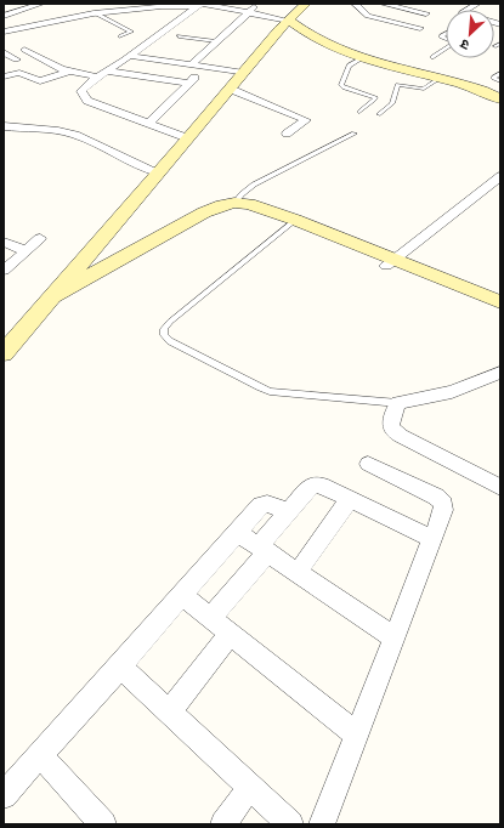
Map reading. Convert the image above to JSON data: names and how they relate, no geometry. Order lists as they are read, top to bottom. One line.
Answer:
{"north":"bottom left"}
